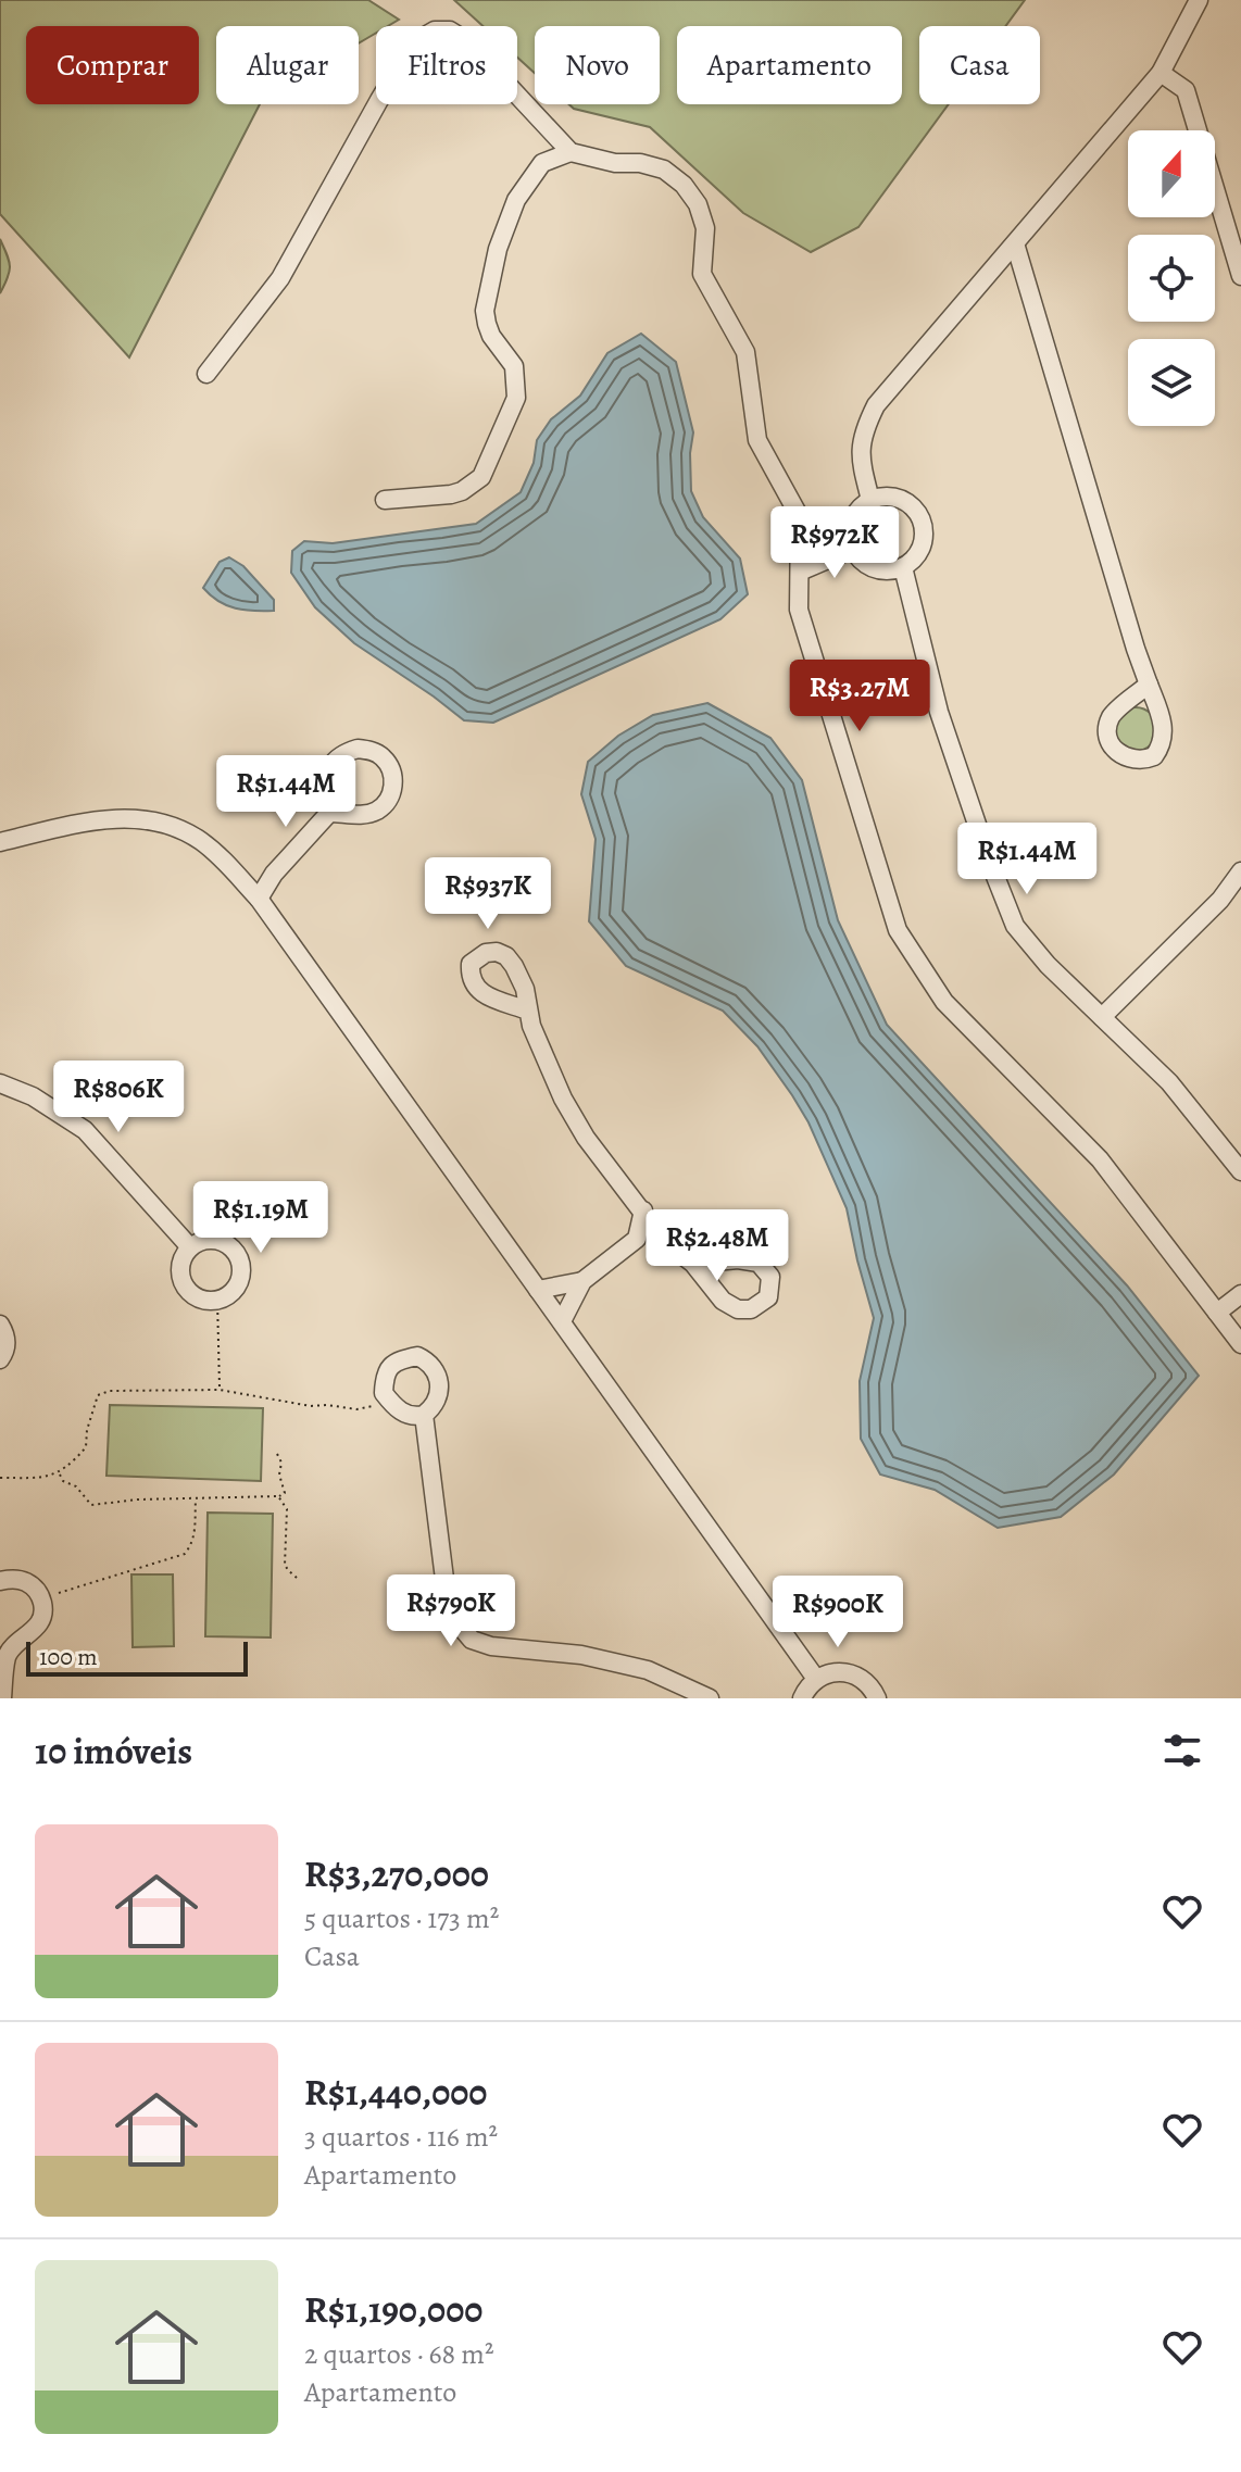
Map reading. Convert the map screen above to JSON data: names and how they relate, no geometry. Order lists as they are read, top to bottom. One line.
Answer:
{"scale_bar":"100 m","north":"top","page":{"chip":["Comprar","Alugar","Filtros","Novo","Apartamento","Casa"],"price":["R$972K","R$3.27M","R$1.44M","R$1.44M","R$937K","R$806K","R$1.19M","R$2.48M","R$790K","R$900K"],"scale":"100 m","heading":"10 imóveis","list":[{"name":"R$3,270,000","note":"5 quartos · 173 m² · Casa"},{"name":"R$1,440,000","note":"3 quartos · 116 m² · Apartamento"},{"name":"R$1,190,000","note":"2 quartos · 68 m² · Apartamento"}]}}
